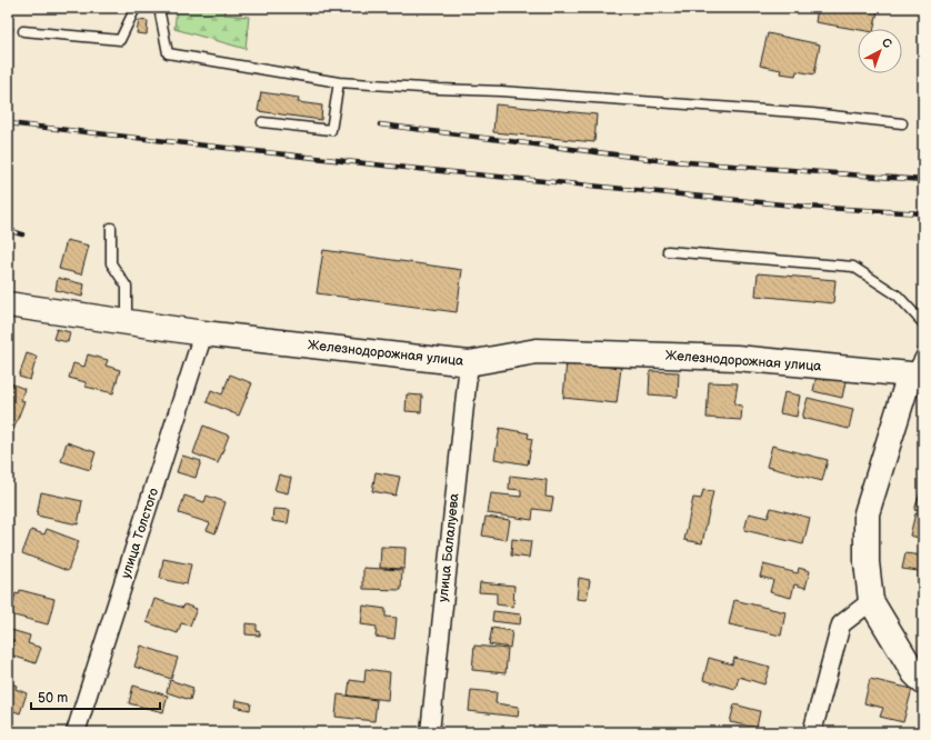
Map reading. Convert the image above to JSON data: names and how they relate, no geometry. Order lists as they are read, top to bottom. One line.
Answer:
{"streets":{"street":["Железнодорожная улица","улица Толстого","улица Балалуева"]},"crossings":[["Железнодорожная улица","улица Толстого"],["Железнодорожная улица","улица Балалуева"]],"scale_bar":"50 m","north":"top right"}
